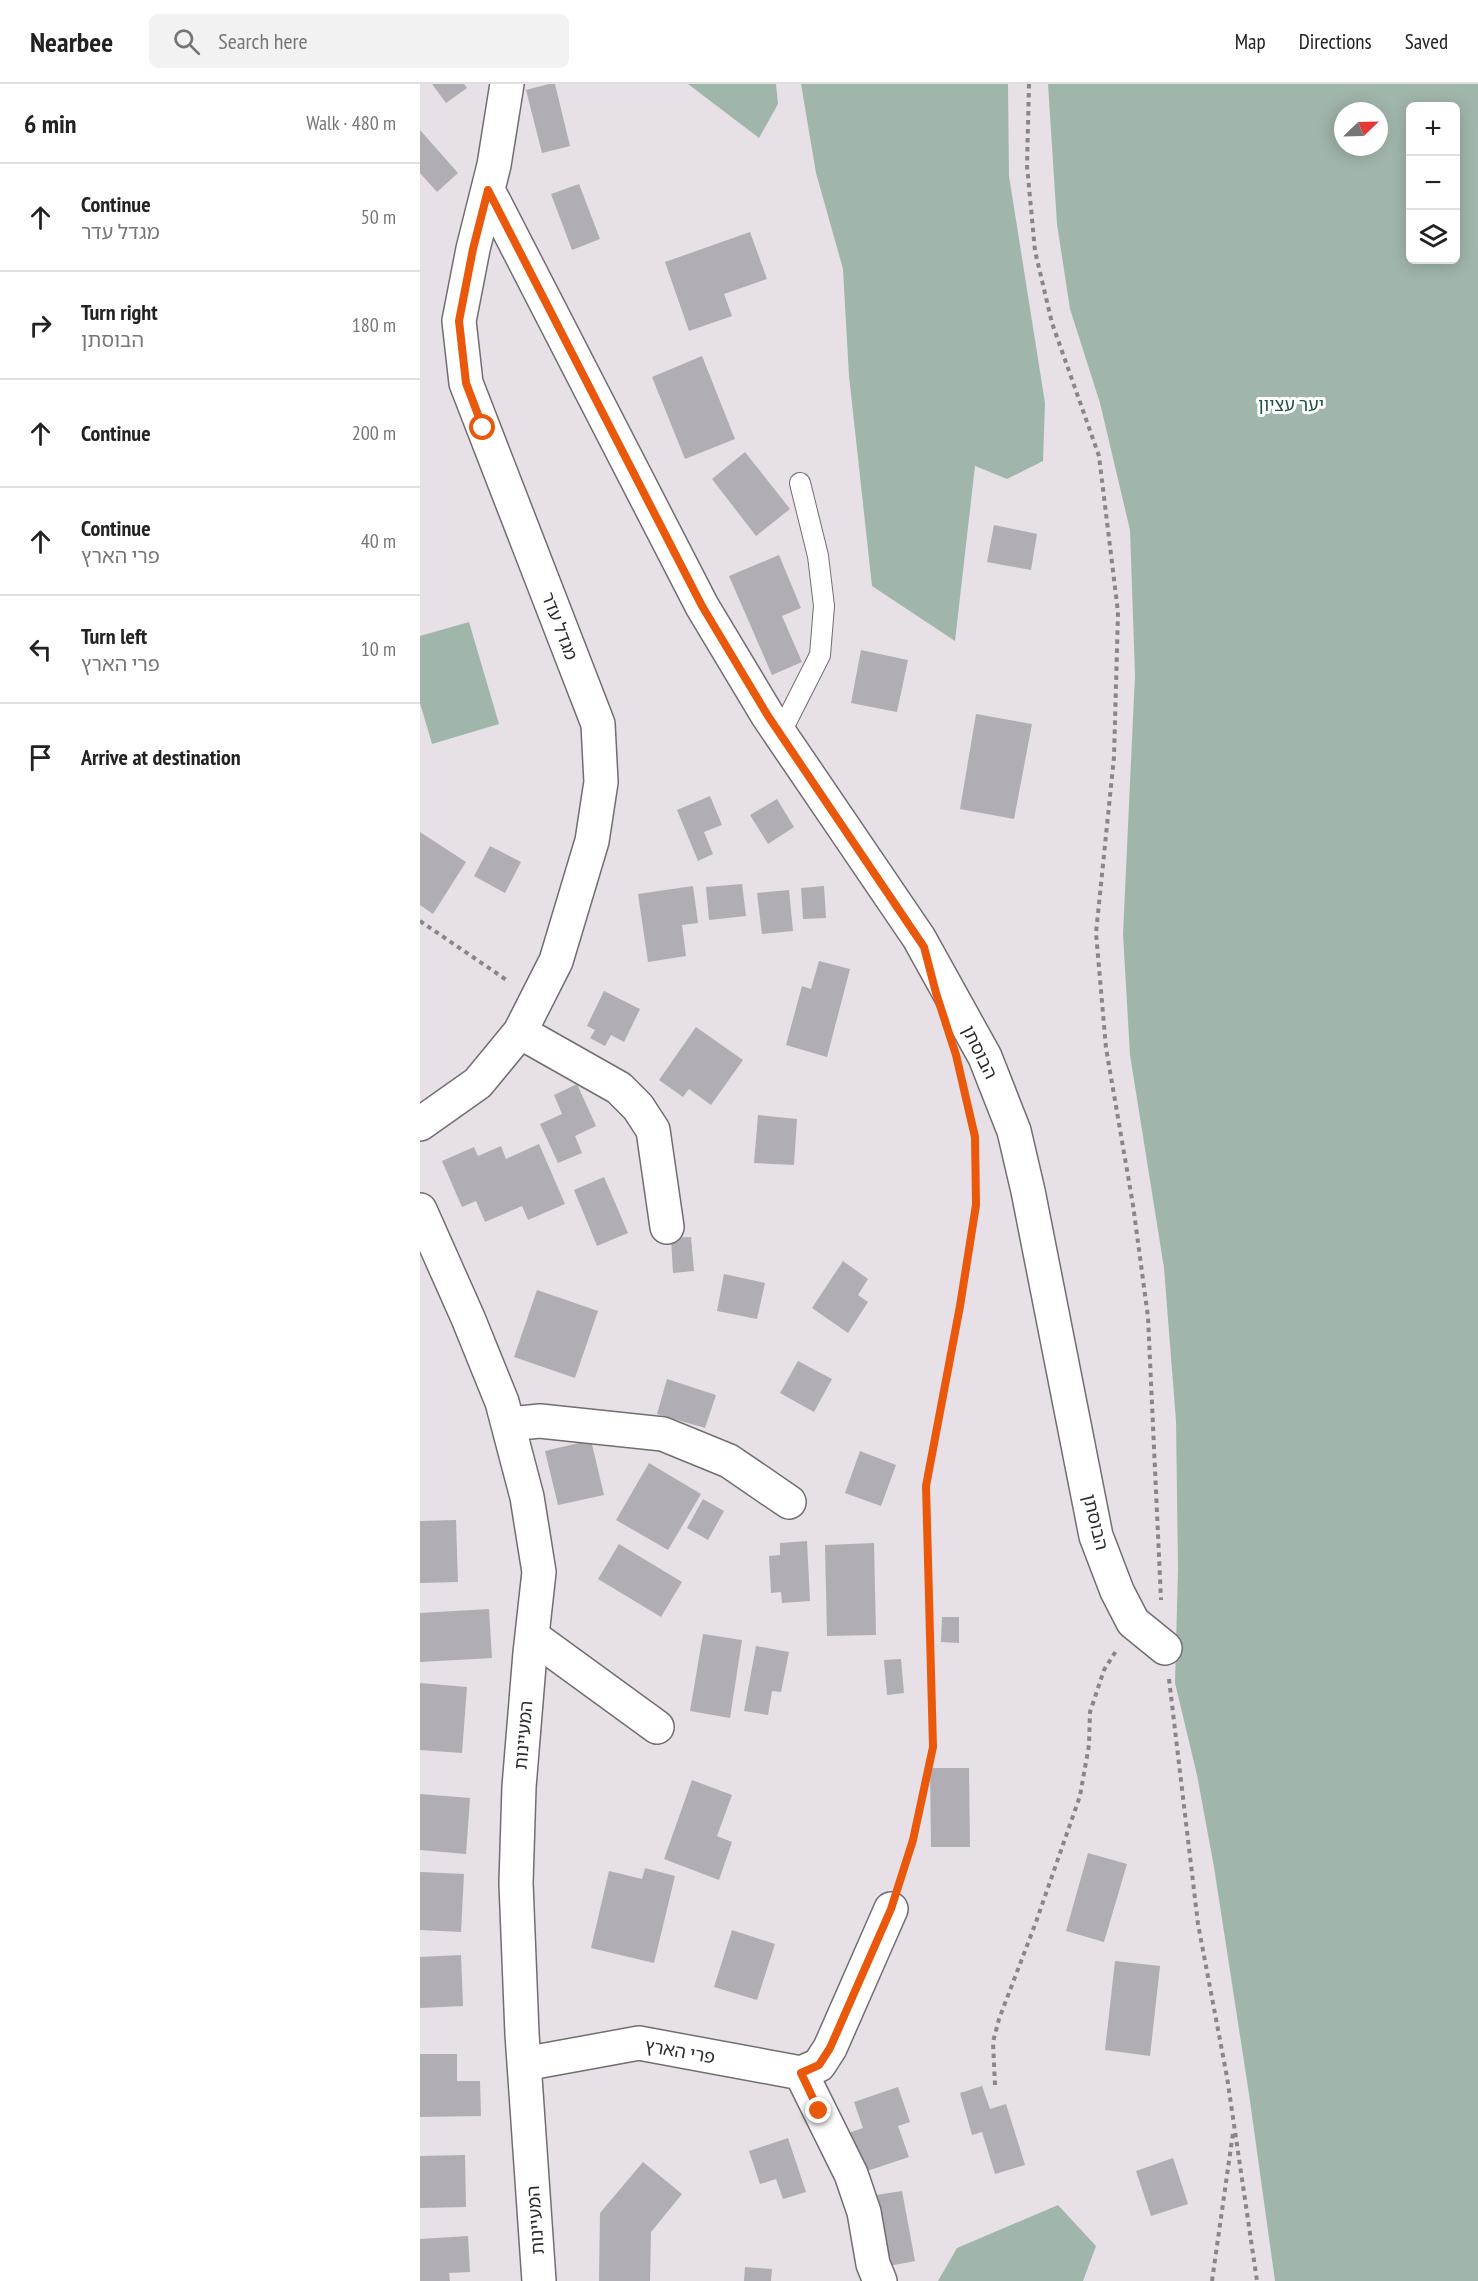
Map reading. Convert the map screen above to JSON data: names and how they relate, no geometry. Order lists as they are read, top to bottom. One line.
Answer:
{"streets":{"street":["מגדל עדר","הבוסתן","המעיינות","פרי הארץ"]},"crossings":[["מגדל עדר","הבוסתן"],["המעיינות","פרי הארץ"]],"parks":["יער עציון"],"north":"top right","page":{"header":"Nearbee","search":"Search here","nav":["Map","Directions","Saved"],"heading":["6 min","Walk · 480 m"],"map_buttons":["+","−"],"list":[["Continue","מגדל עדר","50 m"],["Turn right","הבוסתן","180 m"],["Continue","200 m"],["Continue","פרי הארץ","40 m"],["Turn left","פרי הארץ","10 m"],"Arrive at destination"]}}
